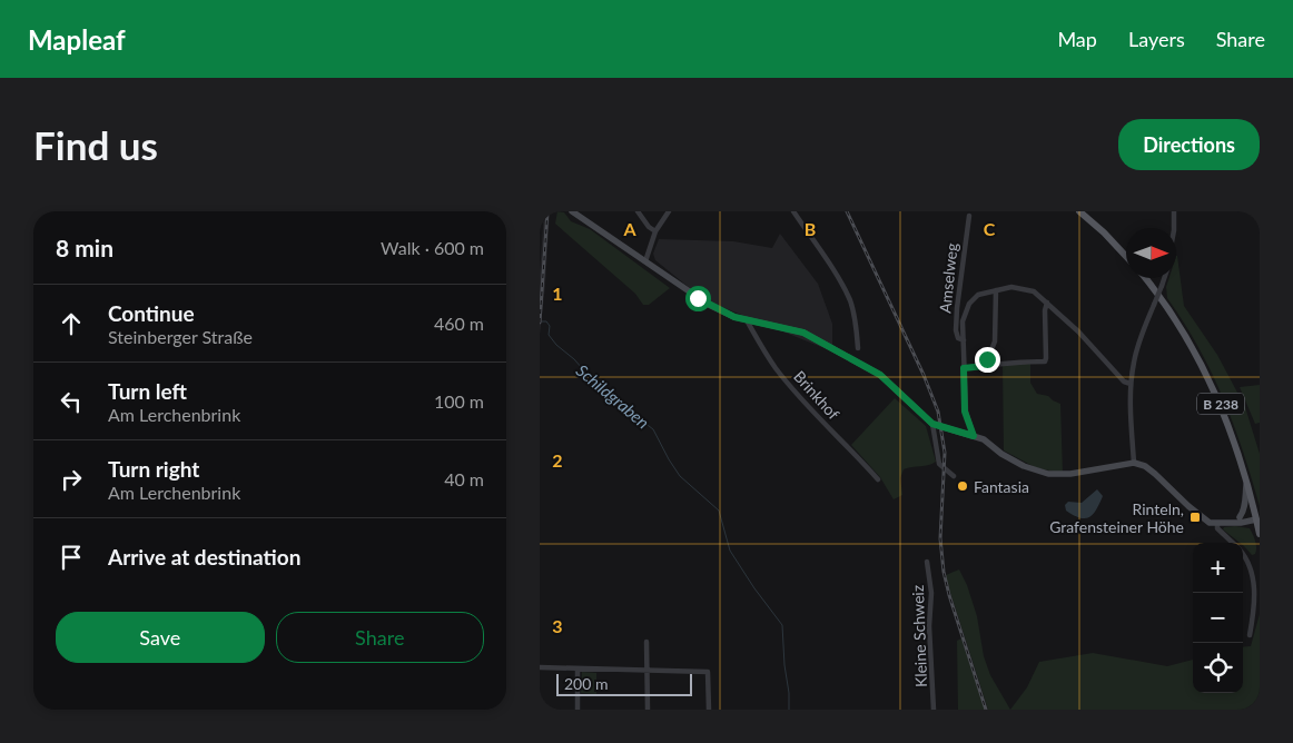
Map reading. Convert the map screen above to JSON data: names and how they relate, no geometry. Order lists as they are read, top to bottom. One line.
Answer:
{"streets":{"main road":["B 238"],"street":["Amselweg","Brinkhof","Kleine Schweiz"]},"water":["Schildgraben"],"places":{"other":["Fantasia"],"transit":["Rinteln, Grafensteiner Höhe"]},"scale_bar":"200 m","north":"right","page":{"header":"Mapleaf","nav":["Map","Layers","Share"],"buttons":["Directions",["Save","Share"]],"title":"Find us","heading":["8 min","Walk · 600 m"],"list":[["Continue","Steinberger Straße","460 m"],["Turn left","Am Lerchenbrink","100 m"],["Turn right","Am Lerchenbrink","40 m"],"Arrive at destination"],"map_buttons":["+","−"],"scale":"200 m"},"grid":{"columns":["A","B","C"],"rows":["1","2","3"]}}
